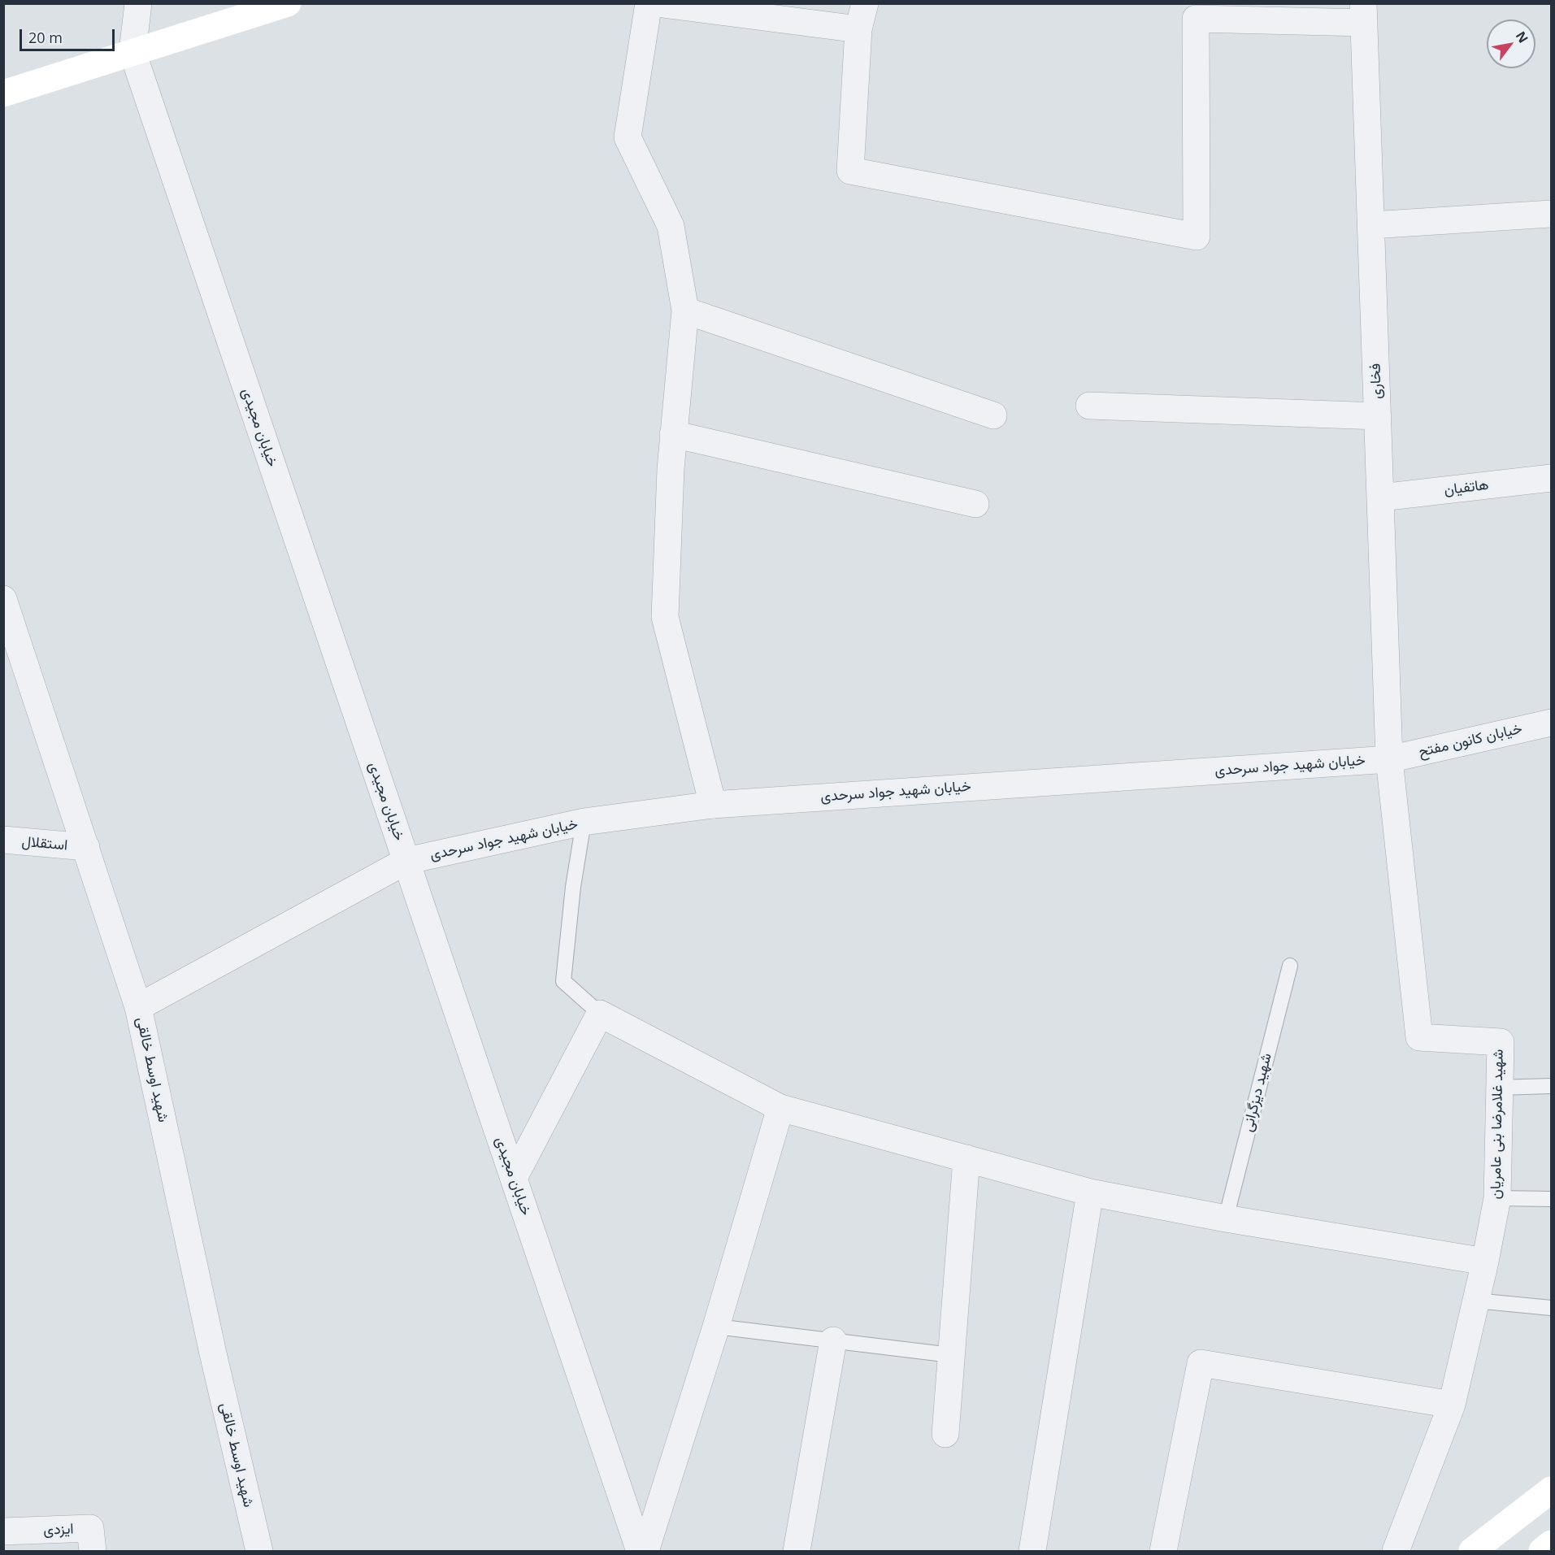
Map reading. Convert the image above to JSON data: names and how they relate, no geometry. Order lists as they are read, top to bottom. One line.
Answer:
{"streets":{"street":["فخاری","خیابان مجیدی","هاتفیان","خیابان کانون مفتح","خیابان شهید جواد سرحدی","استقلال","شهید اوسط خالقی","شهید غلامرضا بنی عامریان","ایزدی"],"lane":["شهید دیزگرانی"]},"crossings":[["فخاری","هاتفیان"],["فخاری","خیابان کانون مفتح"],["فخاری","خیابان شهید جواد سرحدی"],["فخاری","شهید غلامرضا بنی عامریان"],["خیابان مجیدی","خیابان شهید جواد سرحدی"],["خیابان کانون مفتح","خیابان شهید جواد سرحدی"],["خیابان کانون مفتح","شهید غلامرضا بنی عامریان"],["خیابان شهید جواد سرحدی","شهید اوسط خالقی"],["خیابان شهید جواد سرحدی","شهید غلامرضا بنی عامریان"],["استقلال","شهید اوسط خالقی"]],"scale_bar":"20 m","north":"top right"}
